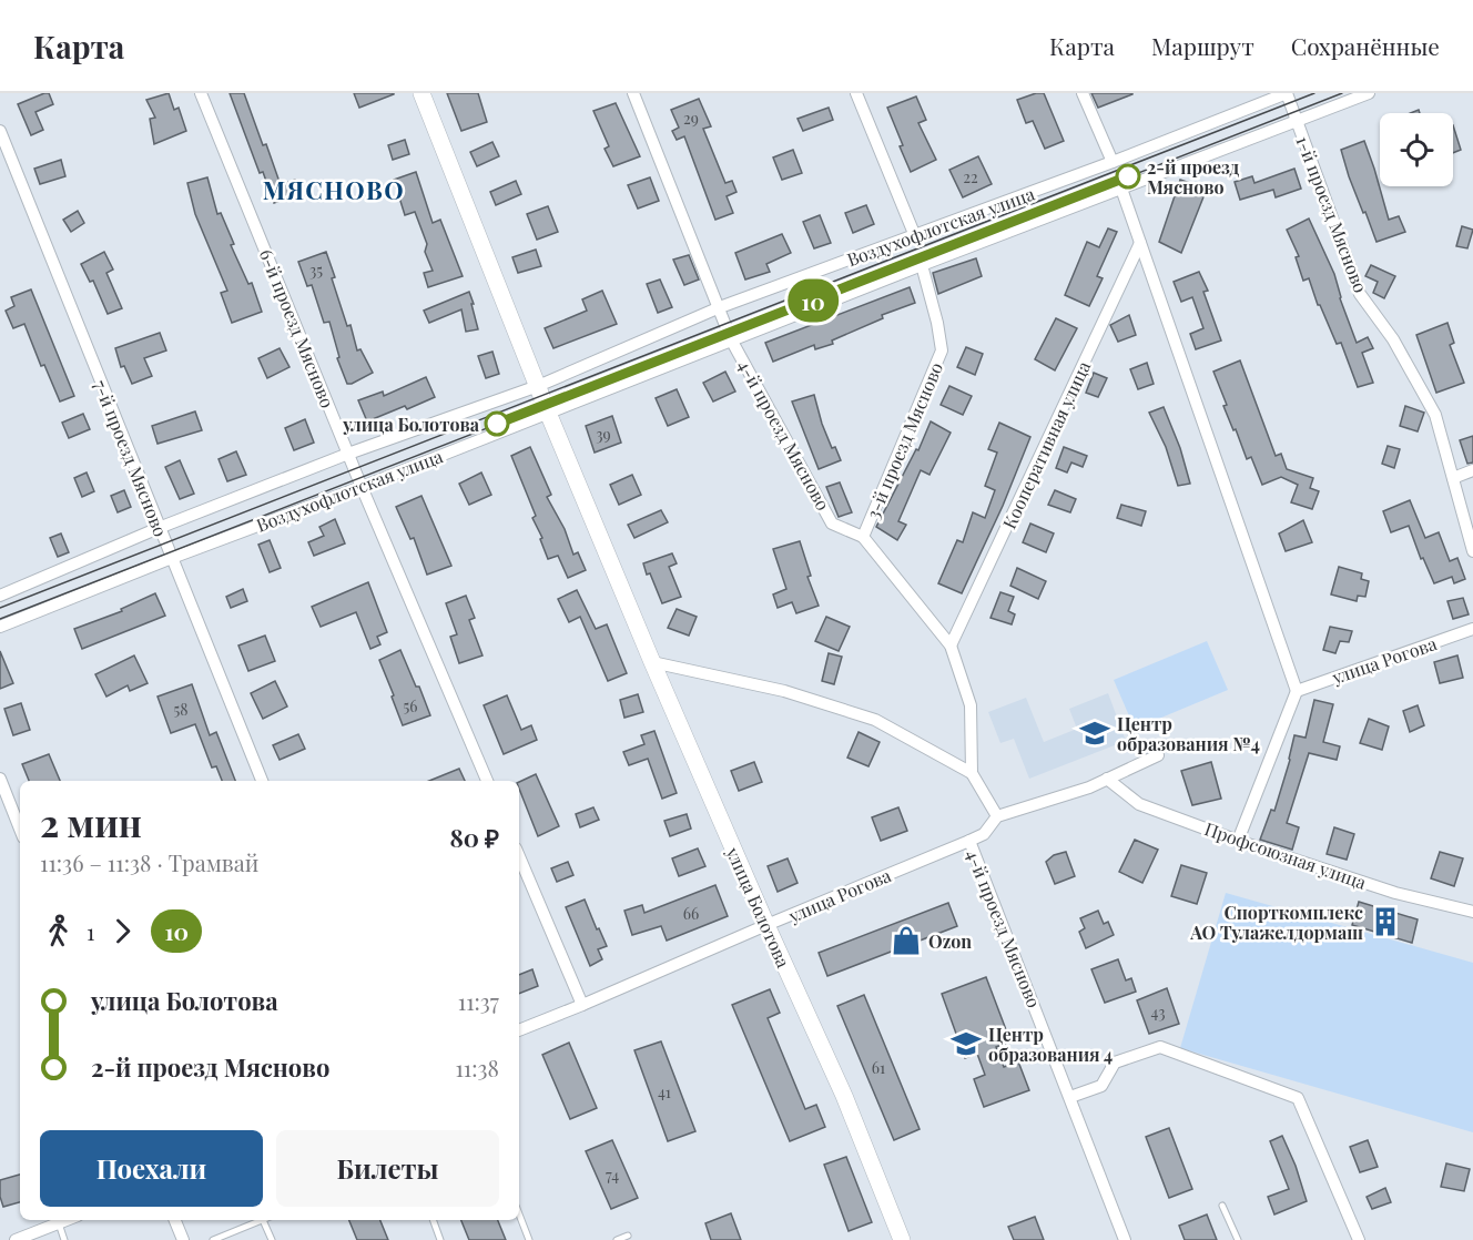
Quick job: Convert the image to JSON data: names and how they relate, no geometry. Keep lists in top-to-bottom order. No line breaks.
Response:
{"streets":{"street":["1-й проезд Мясново","Воздухофлотская улица","6-й проезд Мясново","4-й проезд Мясново","3-й проезд Мясново","Кооперативная улица","7-й проезд Мясново","улица Рогова","Профсоюзная улица","улица Болотова"]},"crossings":[["1-й проезд Мясново","Воздухофлотская улица"],["Воздухофлотская улица","6-й проезд Мясново"],["Воздухофлотская улица","4-й проезд Мясново"],["Воздухофлотская улица","3-й проезд Мясново"],["Воздухофлотская улица","7-й проезд Мясново"],["Воздухофлотская улица","улица Болотова"],["4-й проезд Мясново","3-й проезд Мясново"],["4-й проезд Мясново","Кооперативная улица"],["4-й проезд Мясново","улица Рогова"],["улица Рогова","Профсоюзная улица"],["улица Рогова","улица Болотова"]],"districts":["МЯСНОВО"],"places":{"other":["2-й проезд Мясново","улица Болотова"],"school or university":["Центр образования №4","Центр образования 4"],"building":["Спорткомплекс АО Тулажелдормаш"],"shop":["Ozon"]},"lines":["tram line 10"],"house_numbers":["29","22","35","39","56","58","66","43","61","41","74"],"page":{"header":"Карта","nav":["Карта","Маршрут","Сохранённые"],"on_map":"10","heading":["2 мин","11:36 – 11:38 · Трамвай","80 ₽"],"legs":["1","10"],"list":[{"name":"улица Болотова","value":"11:37"},{"name":"2-й проезд Мясново","value":"11:38"}],"buttons":["Поехали","Билеты"]}}
